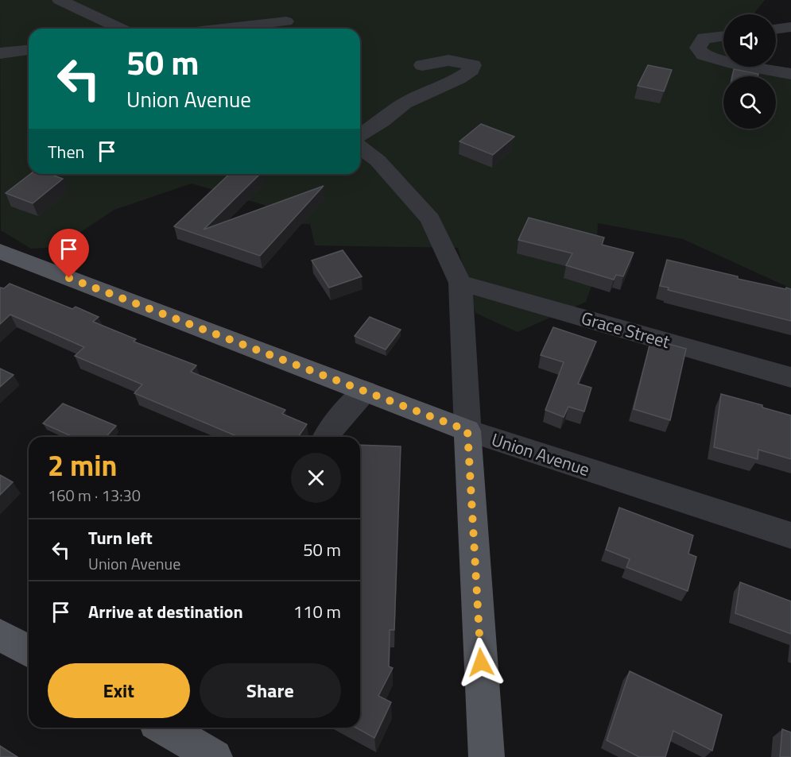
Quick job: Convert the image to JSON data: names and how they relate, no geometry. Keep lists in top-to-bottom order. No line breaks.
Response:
{"streets":{"main road":["Union Avenue"],"street":["Grace Street"]},"page":{"turn":["50 m","Union Avenue"],"then":"Then","heading":["2 min","160 m · 13:30"],"list":[{"name":"Turn left","note":"Union Avenue","value":"50 m"},{"name":"Arrive at destination","value":"110 m"}],"buttons":["Exit","Share"]}}
